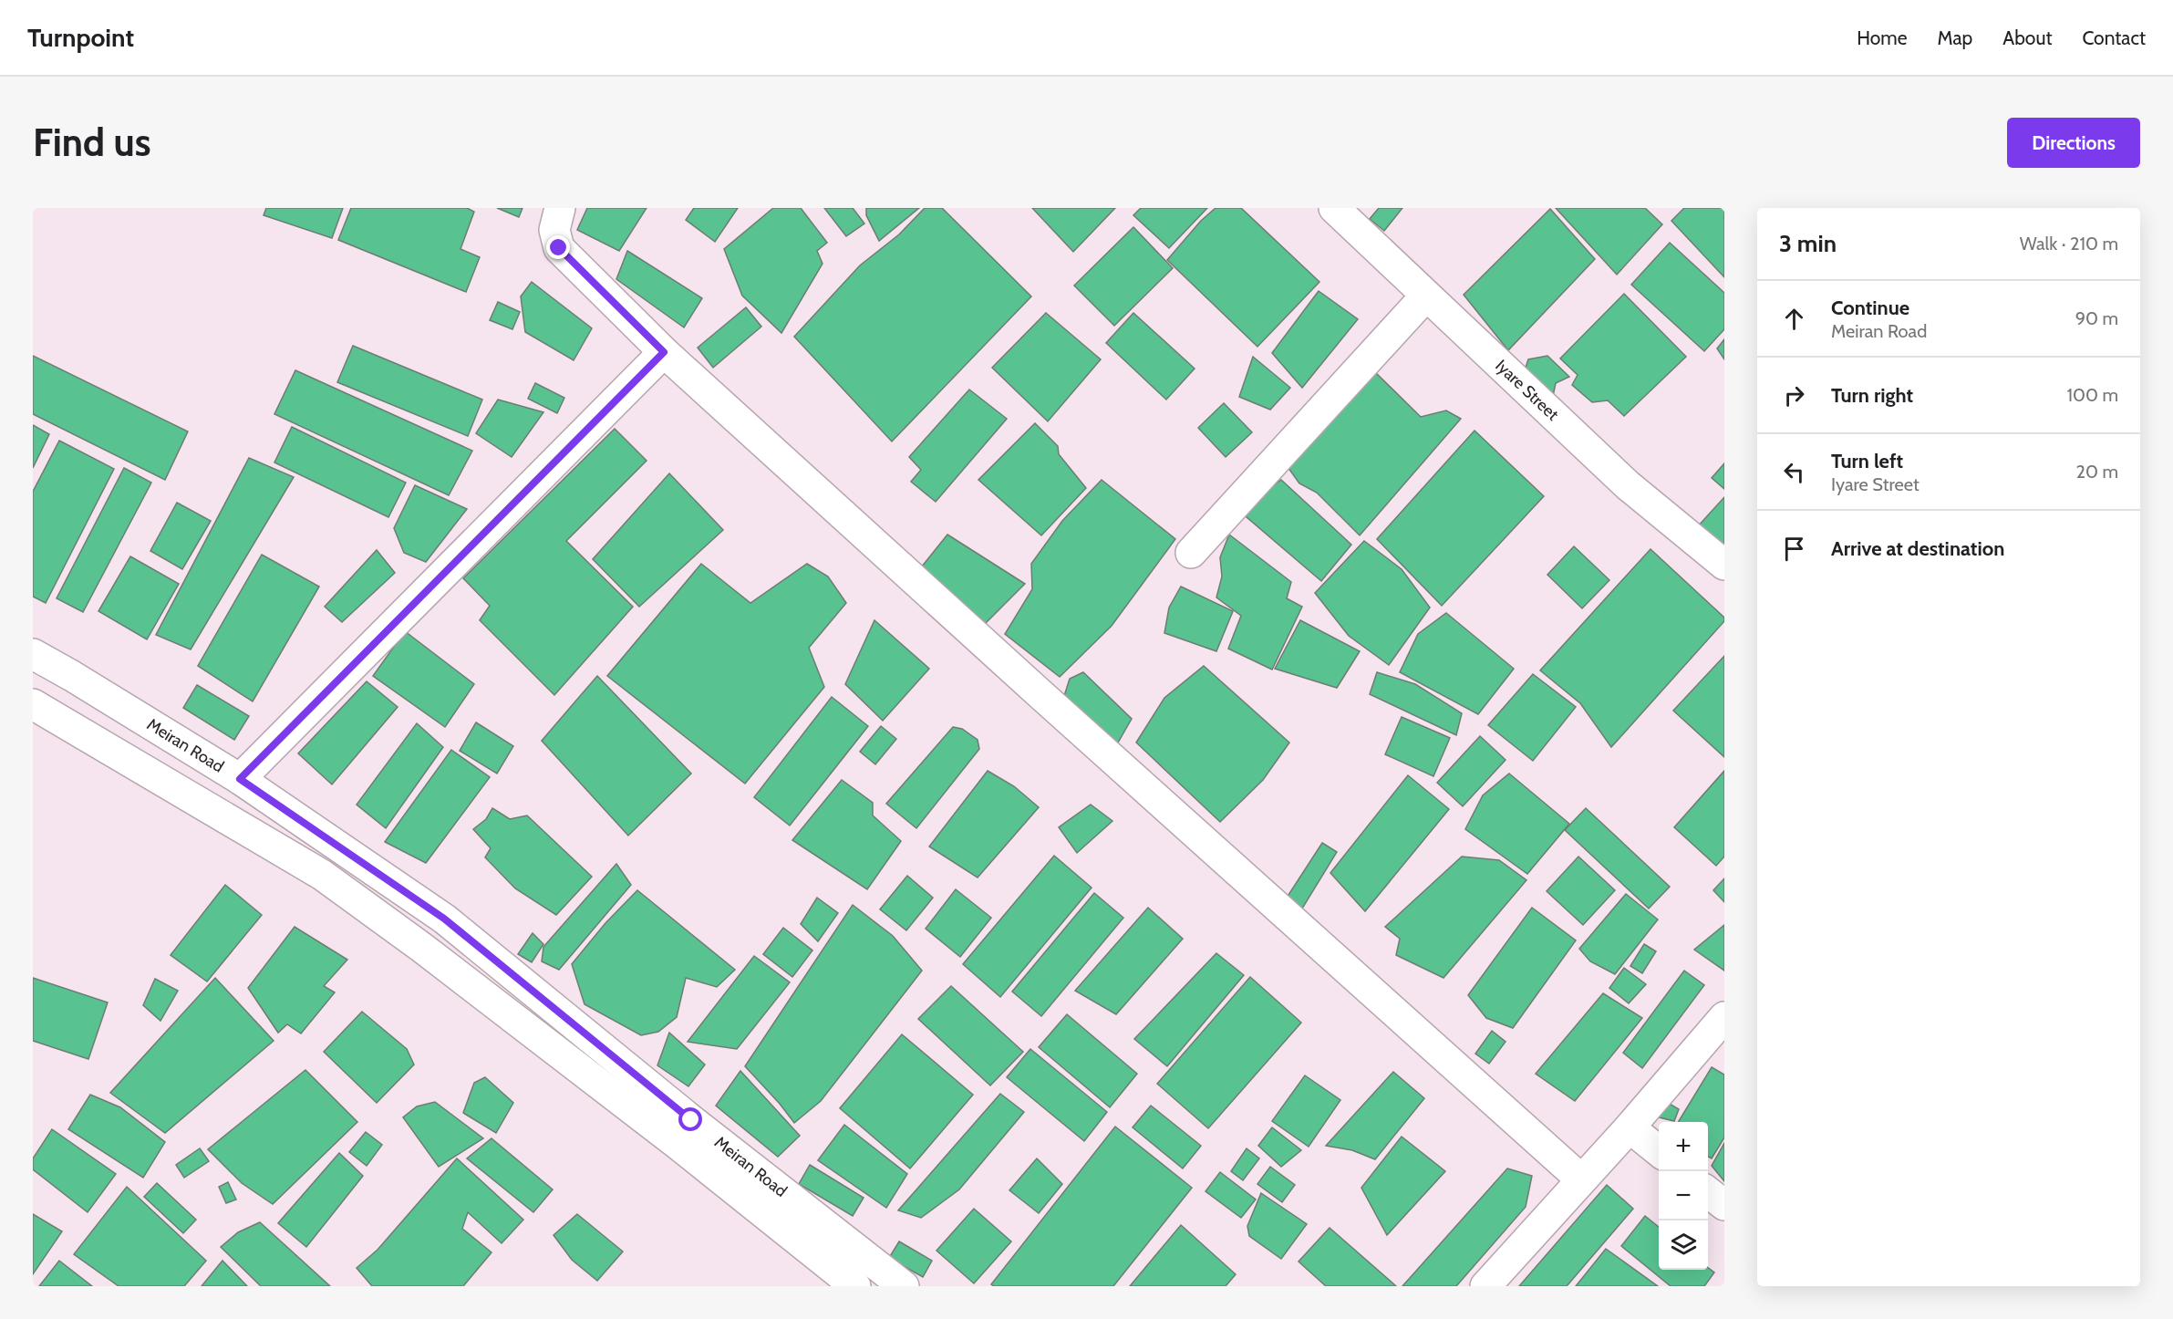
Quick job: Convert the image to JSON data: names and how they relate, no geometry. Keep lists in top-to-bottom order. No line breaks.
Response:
{"streets":{"street":["Iyare Street","Meiran Road"]},"page":{"header":"Turnpoint","nav":["Home","Map","About","Contact"],"buttons":"Directions","title":"Find us","heading":["3 min","Walk · 210 m"],"list":[["Continue","Meiran Road","90 m"],["Turn right","100 m"],["Turn left","Iyare Street","20 m"],"Arrive at destination"],"map_buttons":["+","−"]}}
